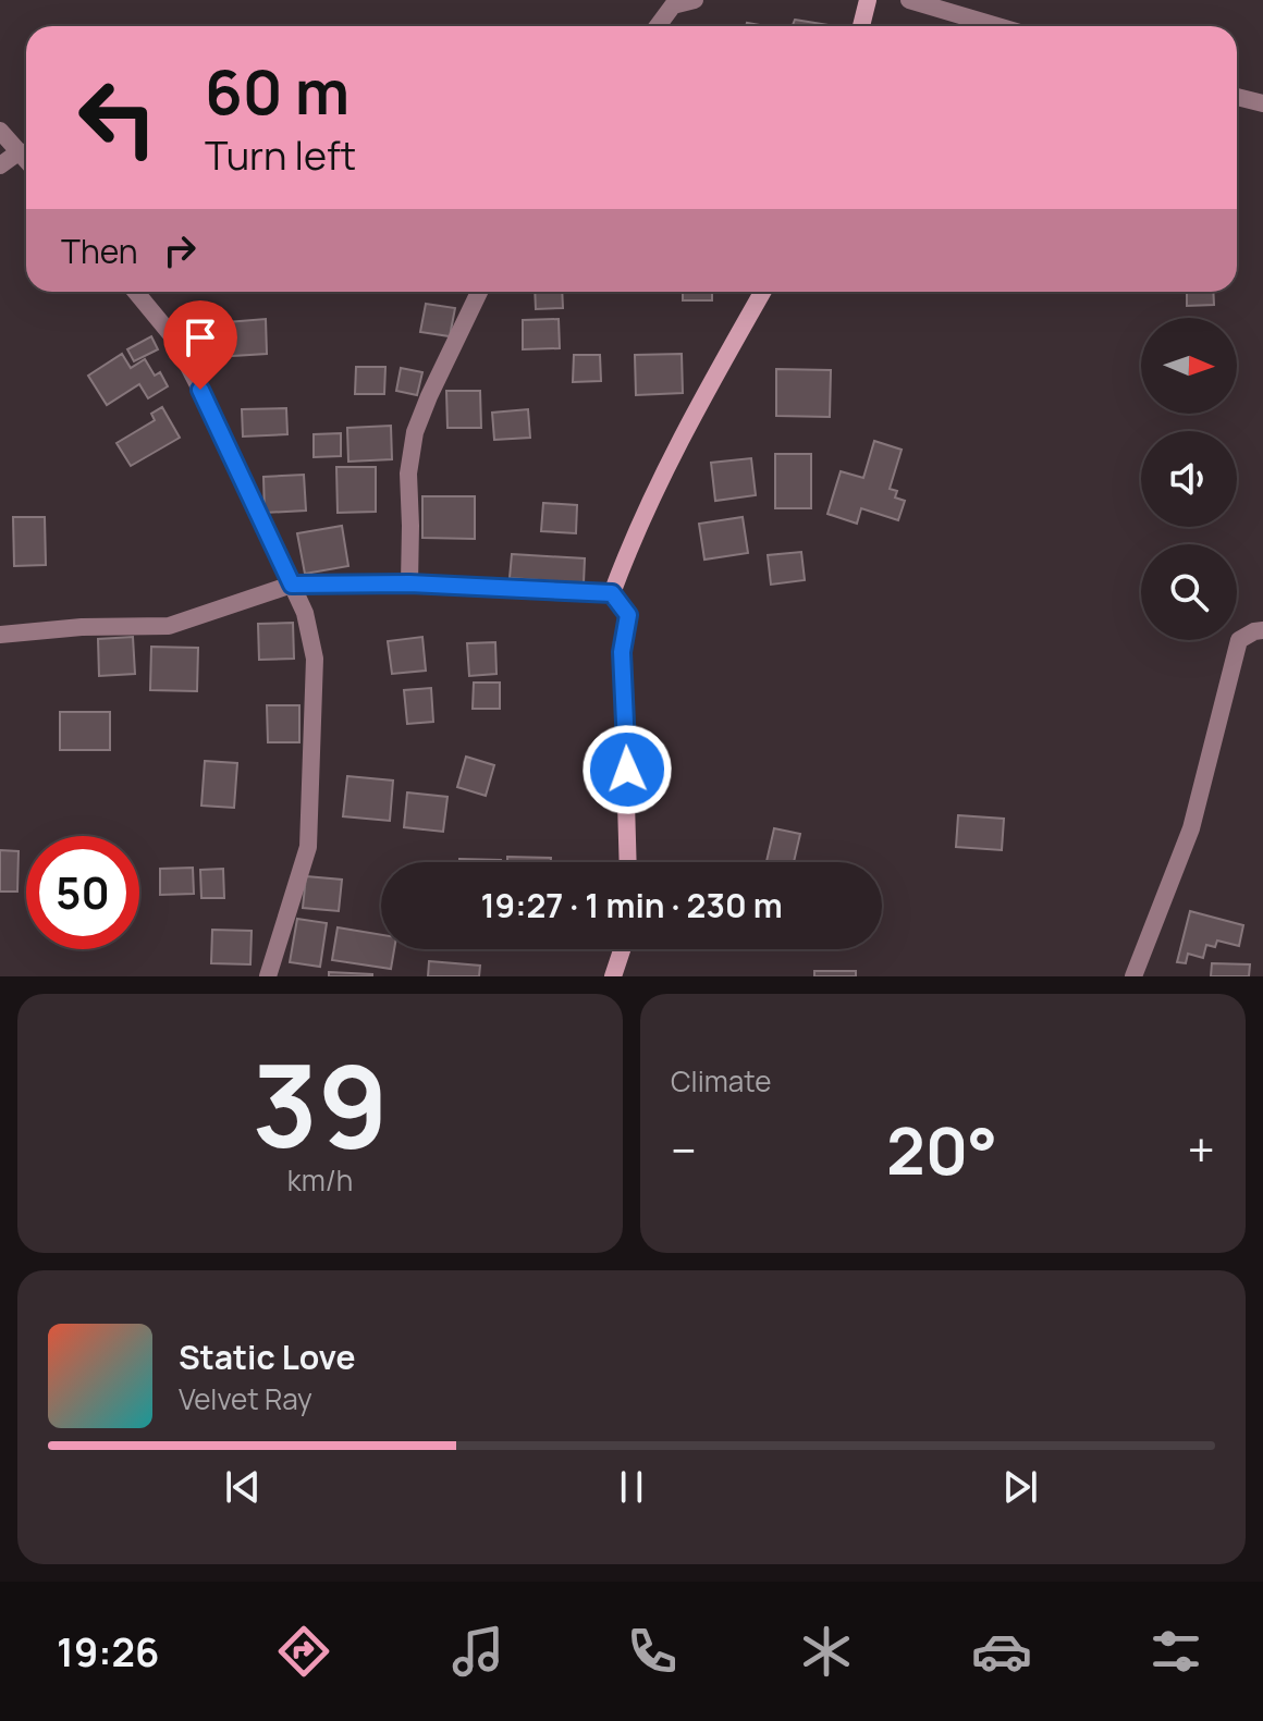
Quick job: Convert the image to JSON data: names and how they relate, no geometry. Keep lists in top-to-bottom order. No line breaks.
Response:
{"north":"right","page":{"turn":["60 m","Turn left"],"then":"Then","limit":"50","trip":"19:27 · 1 min · 230 m","tile":[["39","km/h"],"Climate"],"heat":["−","20°","+"],"song":["Static Love","Velvet Ray"],"tabs":"19:26"}}
